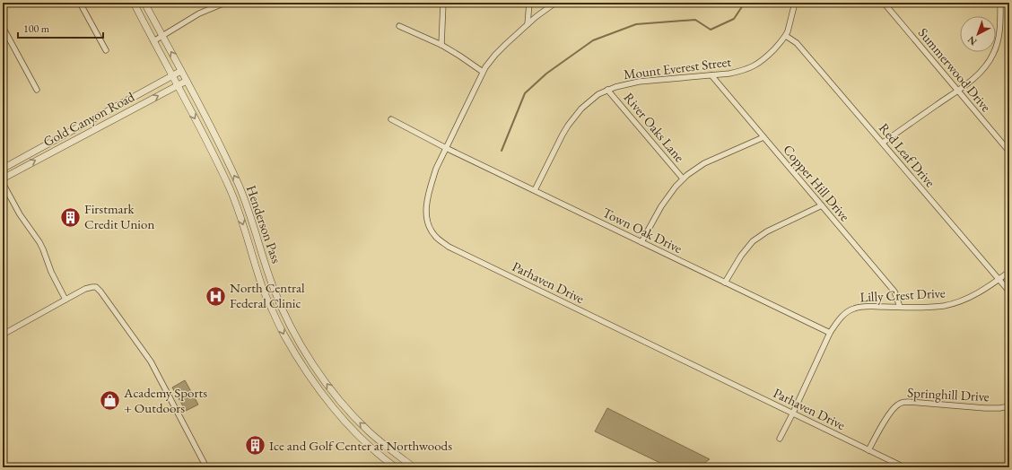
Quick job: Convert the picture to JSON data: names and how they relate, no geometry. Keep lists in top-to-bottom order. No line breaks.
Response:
{"streets":{"street":["Mount Everest Street","Summerwood Drive","Gold Canyon Road","River Oaks Lane","Red Leaf Drive","Copper Hill Drive","Henderson Pass","Town Oak Drive","Parhaven Drive","Lilly Crest Drive","Springhill Drive"]},"crossings":[["Mount Everest Street","River Oaks Lane"],["Mount Everest Street","Red Leaf Drive"],["Mount Everest Street","Copper Hill Drive"],["Mount Everest Street","Town Oak Drive"],["Gold Canyon Road","Henderson Pass"],["Red Leaf Drive","Lilly Crest Drive"],["Copper Hill Drive","Lilly Crest Drive"],["Town Oak Drive","Parhaven Drive"],["Town Oak Drive","Lilly Crest Drive"],["Parhaven Drive","Lilly Crest Drive"],["Parhaven Drive","Springhill Drive"]],"places":{"building":["Firstmark Credit Union","Ice and Golf Center at Northwoods"],"hospital":["North Central Federal Clinic"],"shop":["Academy Sports + Outdoors"]},"scale_bar":"100 m","north":"bottom left"}
